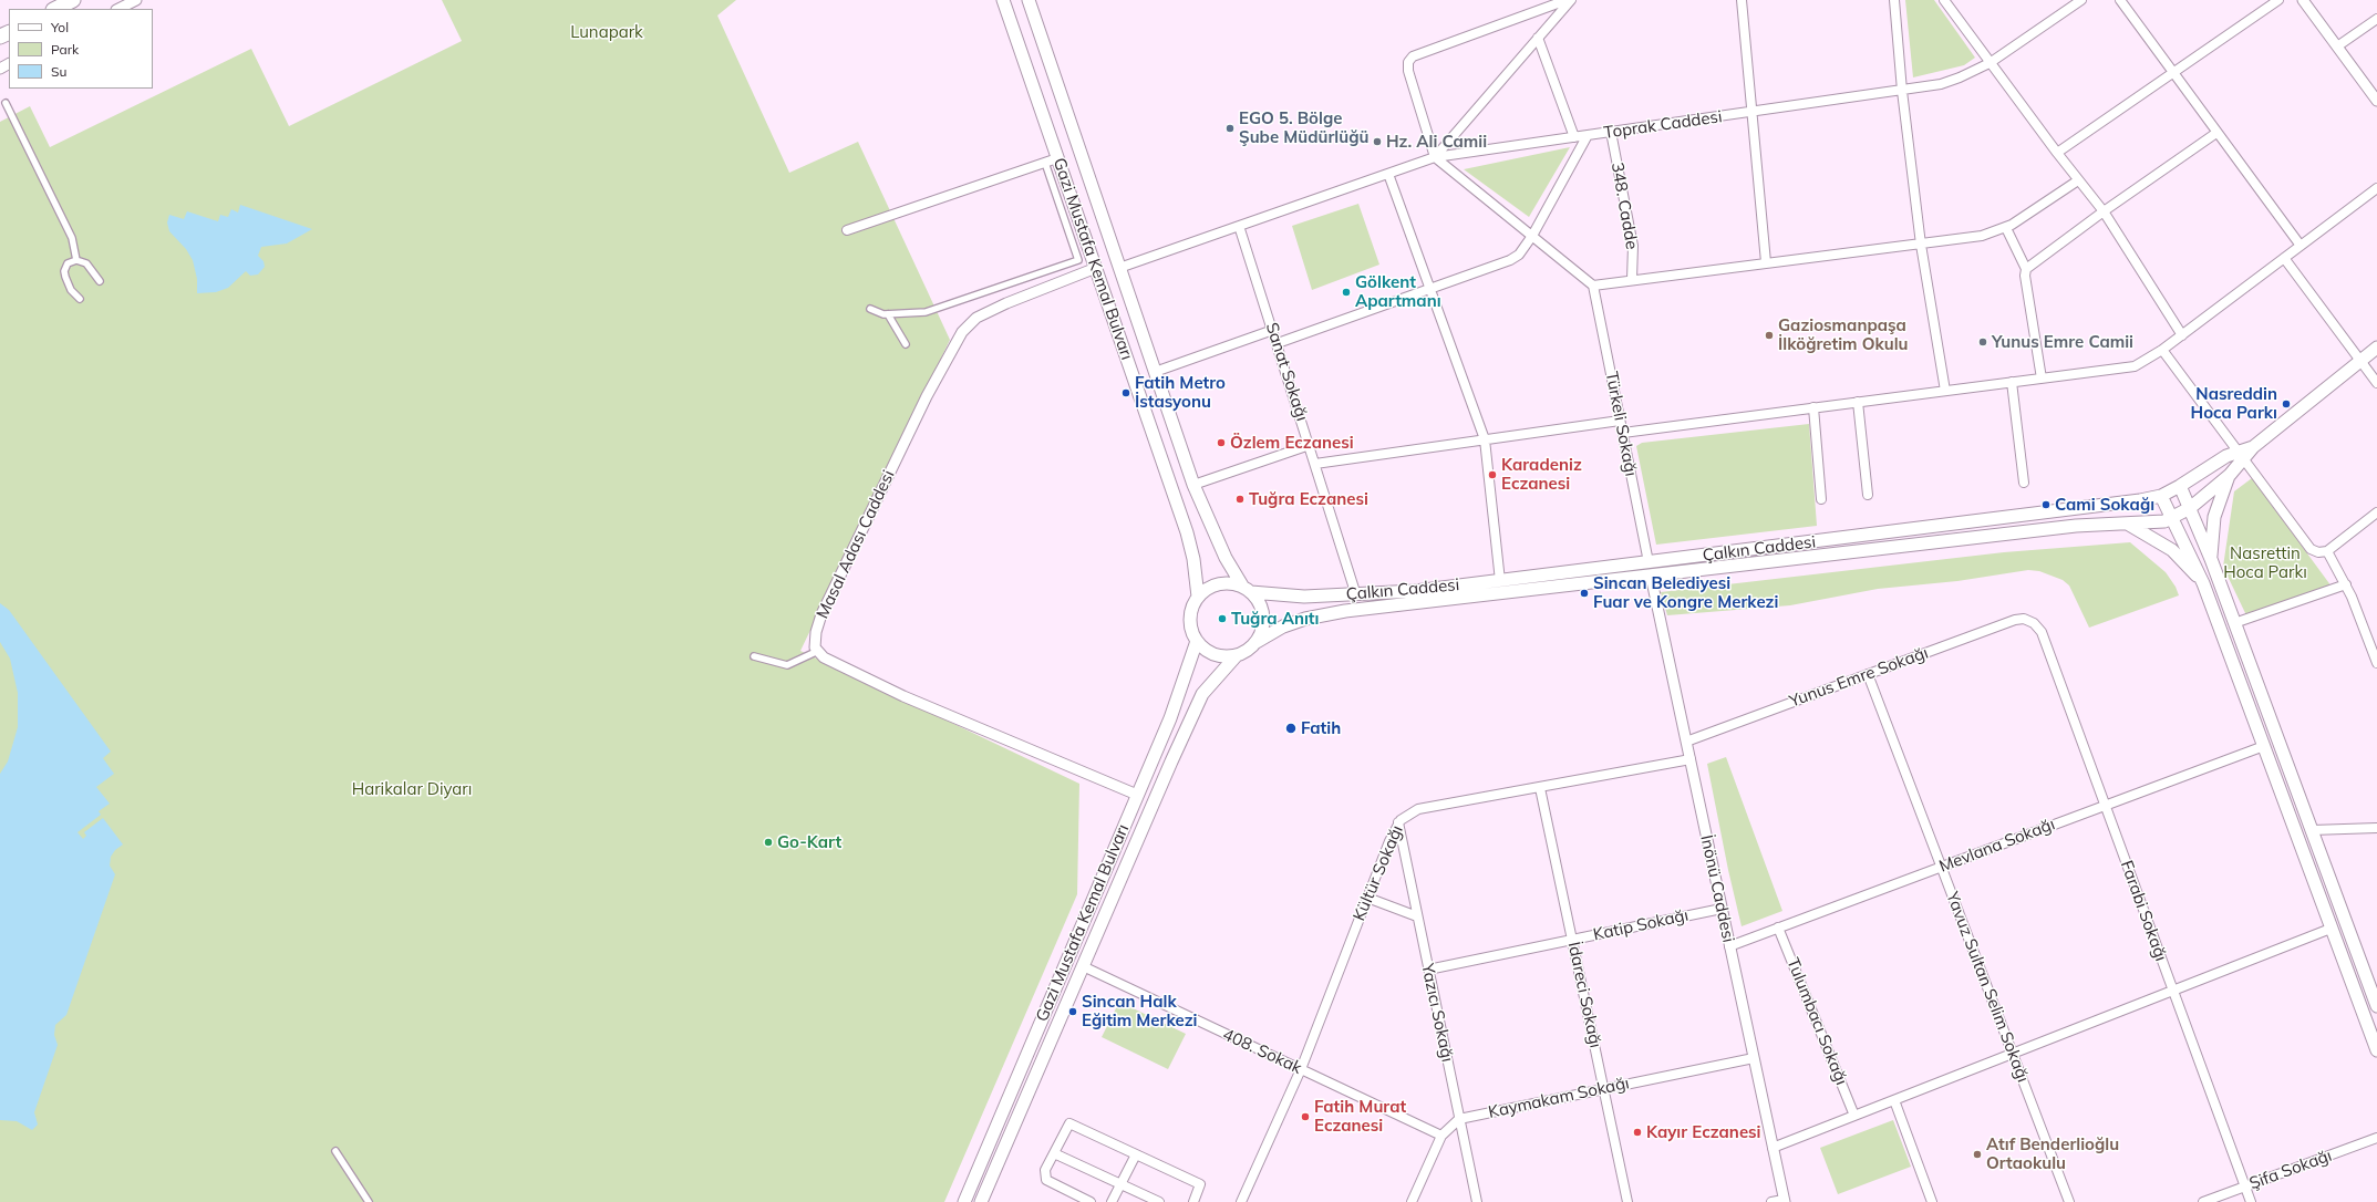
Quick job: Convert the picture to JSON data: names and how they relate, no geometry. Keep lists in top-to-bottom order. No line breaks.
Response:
{"streets":{"main road":["Gazi Mustafa Kemal Bulvarı","Çalkın Caddesi"],"street":["Toprak Caddesi","348. Cadde","Sanat Sokağı","Türkeli Sokağı","Masal Adası Caddesi","Yunus Emre Sokağı","Mevlana Sokağı","Kültür Sokağı","İnönü Caddesi","Farabi Sokağı","Katip Sokağı","Yavuz Sultan Selim Sokağı","İdareci Sokağı","Yazıcı Sokağı","Tulumbacı Sokağı","408. Sokak","Kaymakam Sokağı","Şifa Sokağı"]},"crossings":[["Toprak Caddesi","348. Cadde"],["Toprak Caddesi","Sanat Sokağı"],["Gazi Mustafa Kemal Bulvarı","Masal Adası Caddesi"],["Gazi Mustafa Kemal Bulvarı","Çalkın Caddesi"],["Gazi Mustafa Kemal Bulvarı","408. Sokak"],["Sanat Sokağı","Çalkın Caddesi"],["Türkeli Sokağı","Çalkın Caddesi"],["Çalkın Caddesi","İnönü Caddesi"],["Yunus Emre Sokağı","İnönü Caddesi"],["Yunus Emre Sokağı","Farabi Sokağı"],["Yunus Emre Sokağı","Yavuz Sultan Selim Sokağı"],["Mevlana Sokağı","İnönü Caddesi"],["Mevlana Sokağı","Farabi Sokağı"],["Mevlana Sokağı","Yavuz Sultan Selim Sokağı"],["Mevlana Sokağı","Tulumbacı Sokağı"],["Kültür Sokağı","İnönü Caddesi"],["Kültür Sokağı","İdareci Sokağı"],["Kültür Sokağı","Yazıcı Sokağı"],["Kültür Sokağı","408. Sokak"],["İnönü Caddesi","Katip Sokağı"],["İnönü Caddesi","Kaymakam Sokağı"],["Farabi Sokağı","Şifa Sokağı"],["Katip Sokağı","İdareci Sokağı"],["Katip Sokağı","Yazıcı Sokağı"],["İdareci Sokağı","Kaymakam Sokağı"],["Yazıcı Sokağı","Kaymakam Sokağı"]],"parks":["Lunapark","Nasrettin Hoca Parkı","Harikalar Diyarı"],"places":["EGO 5. Bölge Şube Müdürlüğü","Hz. Ali Camii","Gölkent Apartmanı","Gaziosmanpaşa İlköğretim Okulu","Yunus Emre Camii","Fatih Metro İstasyonu","Nasreddin Hoca Parkı","Özlem Eczanesi","Karadeniz Eczanesi","Tuğra Eczanesi","Cami Sokağı","Sincan Belediyesi Fuar ve Kongre Merkezi","Tuğra Anıtı","Fatih","Go-Kart","Sincan Halk Eğitim Merkezi","Fatih Murat Eczanesi","Kayır Eczanesi","Atıf Benderlioğlu Ortaokulu"],"legend":["Yol","Park","Su"]}
